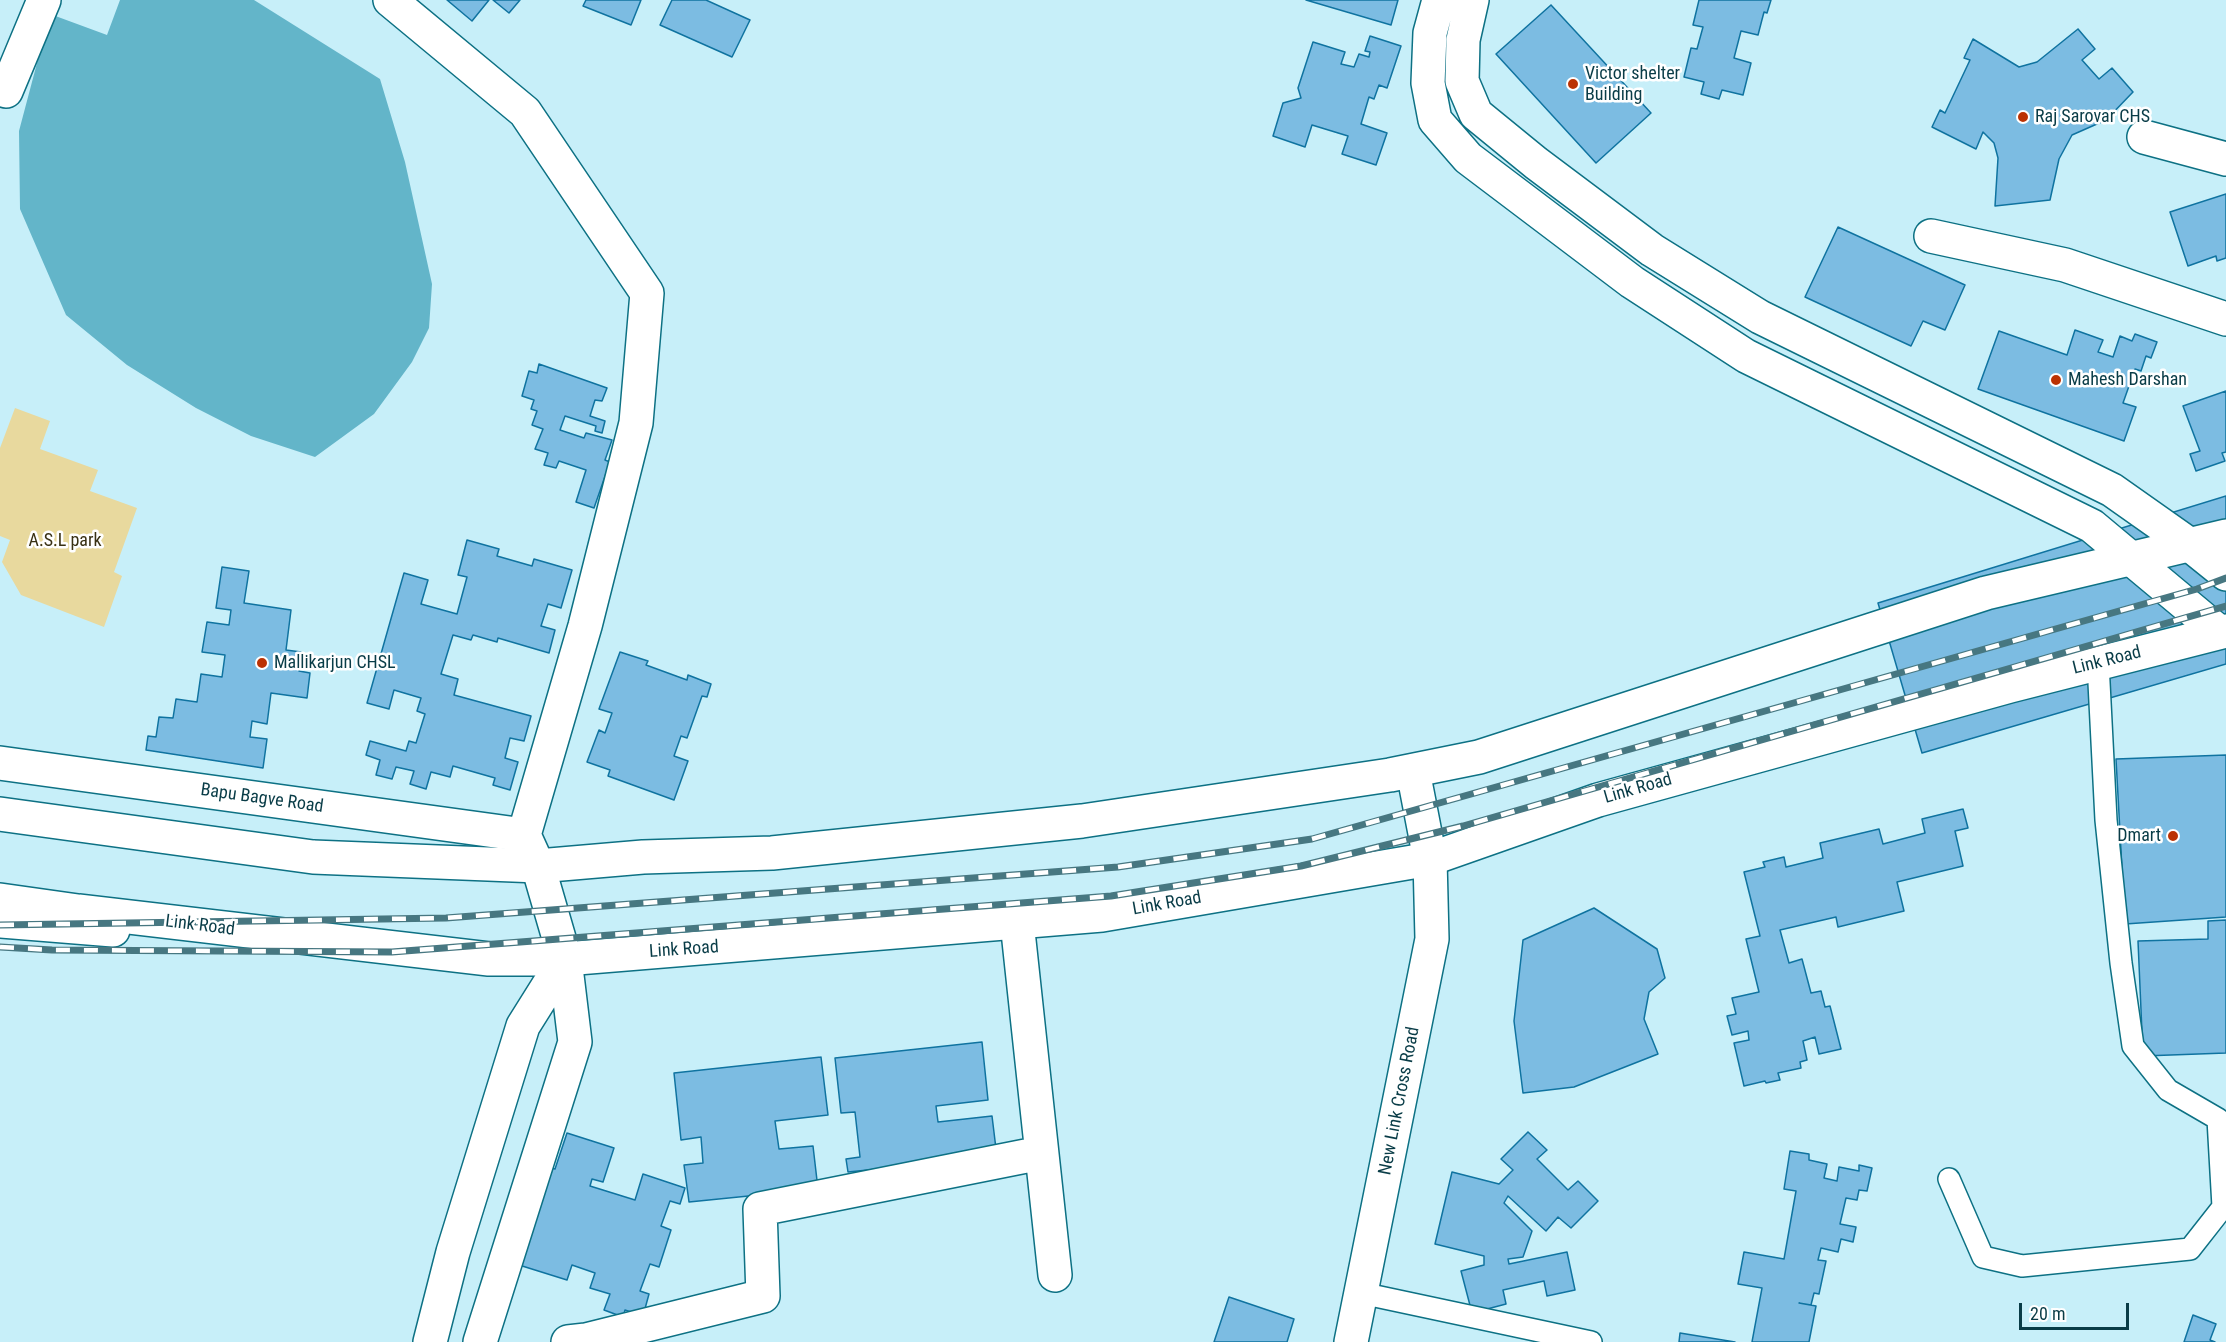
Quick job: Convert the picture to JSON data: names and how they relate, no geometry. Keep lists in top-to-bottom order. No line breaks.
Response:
{"streets":{"main road":["Link Road","Bapu Bagve Road","New Link Cross Road"]},"crossings":[["Link Road","New Link Cross Road"]],"parks":["A.S.L park"],"places":["Victor shelter Building","Raj Sarovar CHS","Mahesh Darshan","Mallikarjun CHSL","Dmart"],"scale_bar":"20 m"}
